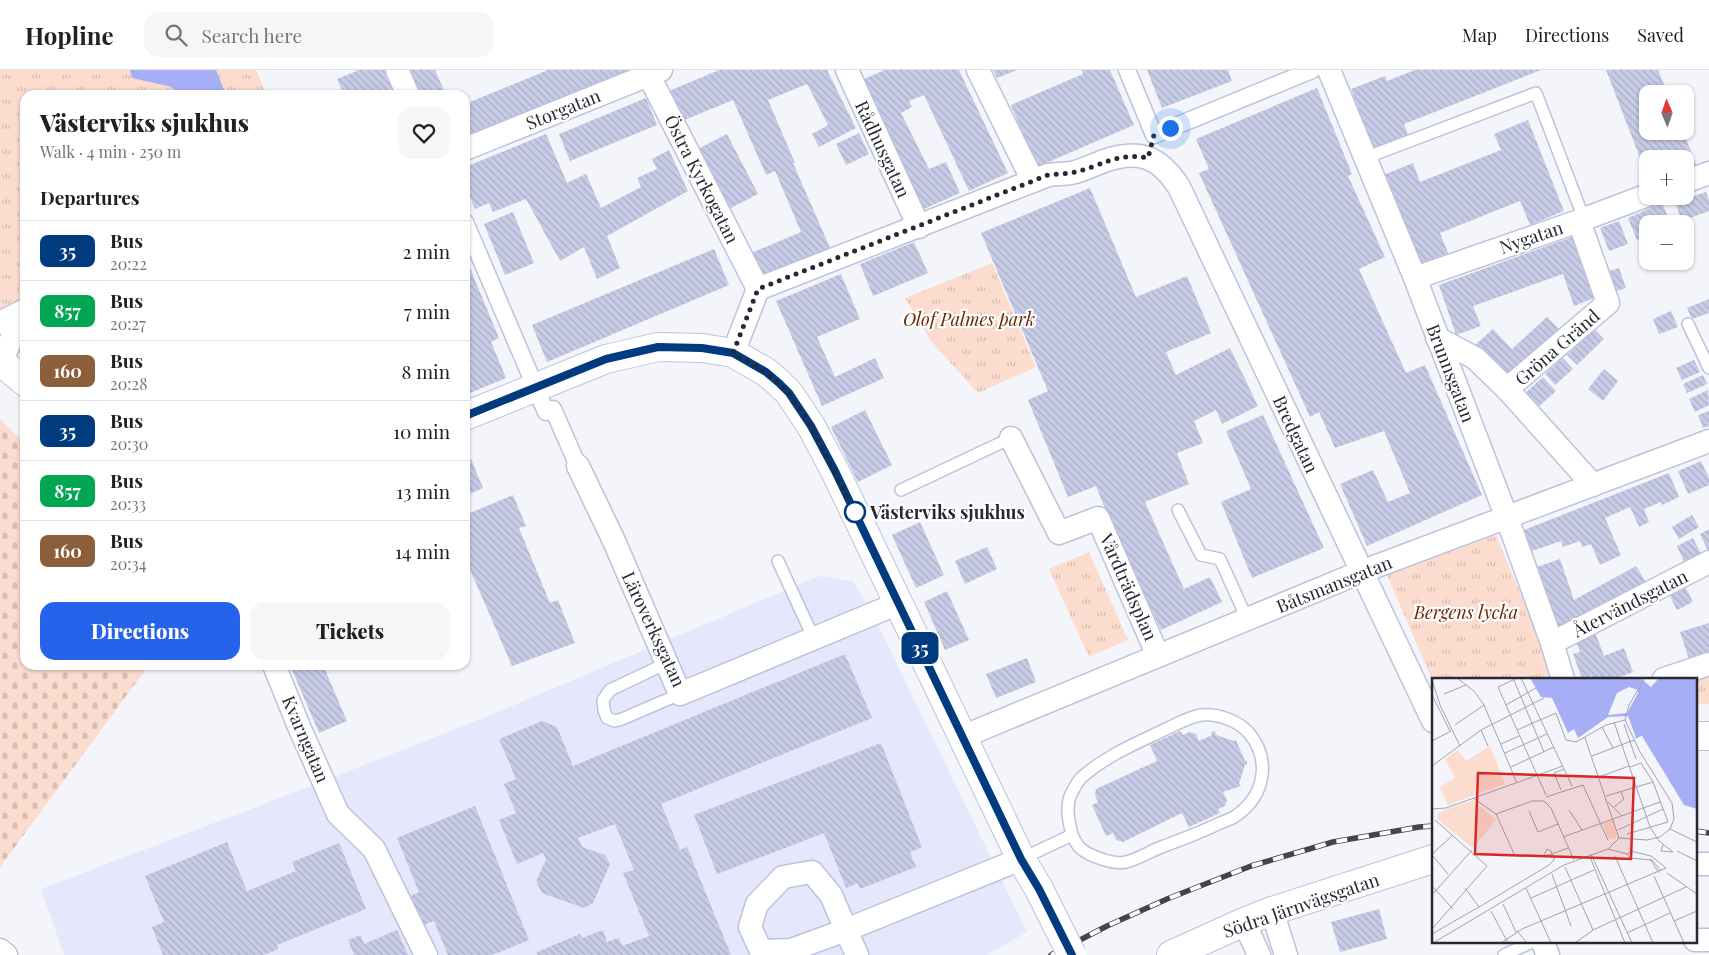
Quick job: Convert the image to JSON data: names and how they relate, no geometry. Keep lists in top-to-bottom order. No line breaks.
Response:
{"streets":{"street":["Storgatan","Rådhusgatan","Östra Kyrkogatan","Nygatan","Gröna Gränd","Brunnsgatan","Bredgatan","Båtsmansgatan","Vårdträdsplan","Återvändsgatan","Läroverksgatan","Kvarngatan","Södra Järnvägsgatan"]},"crossings":[["Storgatan","Östra Kyrkogatan"],["Nygatan","Gröna Gränd"],["Nygatan","Brunnsgatan"],["Brunnsgatan","Båtsmansgatan"],["Brunnsgatan","Återvändsgatan"],["Bredgatan","Båtsmansgatan"],["Båtsmansgatan","Vårdträdsplan"]],"parks":["Olof Palmes park","Bergens lycka"],"places":["Västerviks sjukhus"],"lines":["bus line 35"],"north":"top","page":{"header":"Hopline","search":"Search here","nav":["Map","Directions","Saved"],"on_map":"35","map_buttons":["+","−"],"heading":[["Västerviks sjukhus","Walk · 4 min · 250 m"],"Departures"],"list":[{"mark":"35","name":"Bus","note":"20:22","value":"2 min"},{"mark":"857","name":"Bus","note":"20:27","value":"7 min"},{"mark":"160","name":"Bus","note":"20:28","value":"8 min"},{"mark":"35","name":"Bus","note":"20:30","value":"10 min"},{"mark":"857","name":"Bus","note":"20:33","value":"13 min"},{"mark":"160","name":"Bus","note":"20:34","value":"14 min"}],"buttons":["Directions","Tickets"]}}
